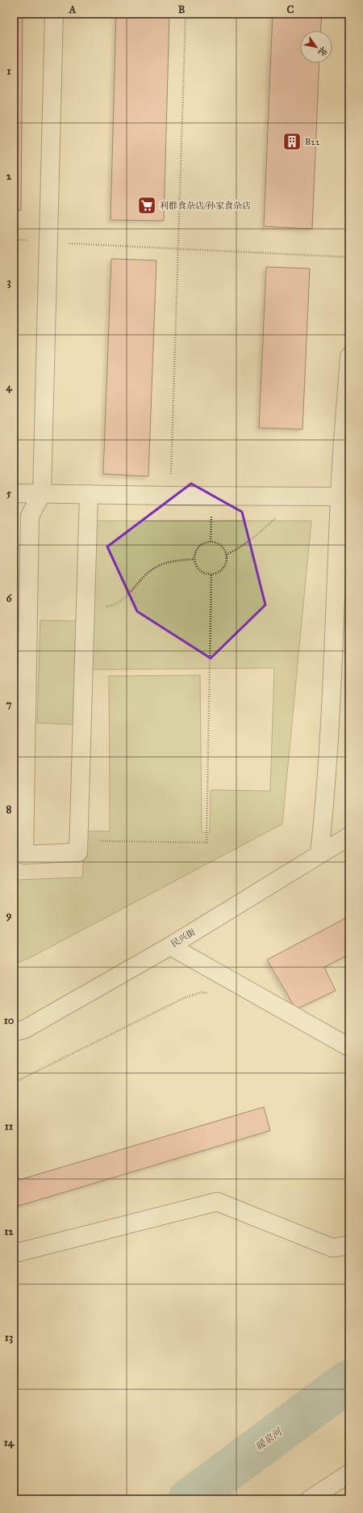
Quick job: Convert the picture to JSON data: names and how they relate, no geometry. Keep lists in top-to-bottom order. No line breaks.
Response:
{"streets":{"street":["民兴街"]},"water":["暖泉河"],"places":{"building":["B22"],"supermarket":["利群食杂店/孙家食杂店"]},"north":"bottom right","grid":{"columns":["A","B","C"],"rows":["1","2","3","4","5","6","7","8","9","10","11","12","13","14"]}}
